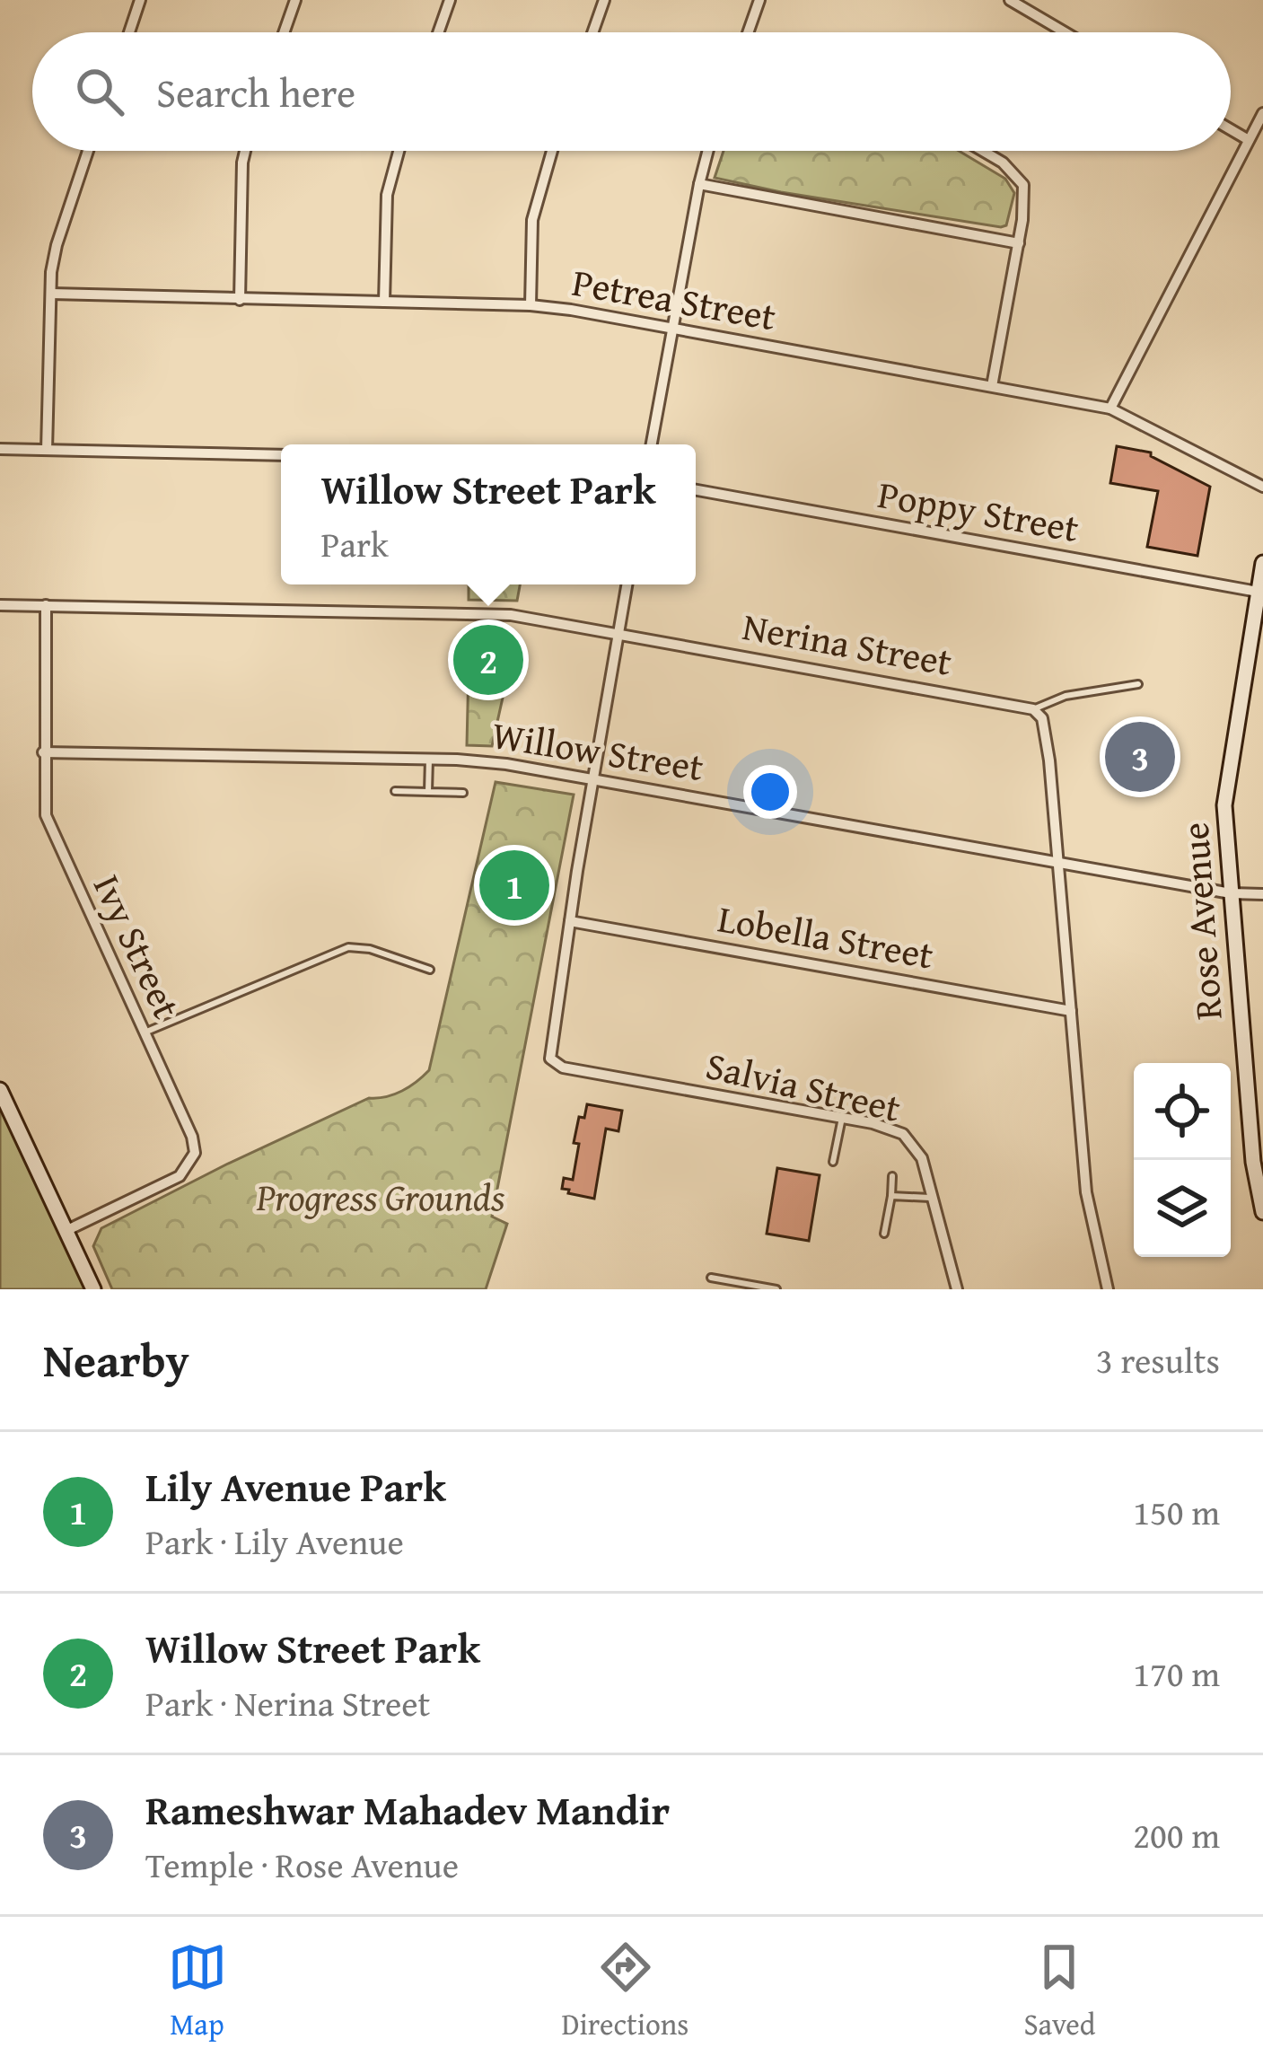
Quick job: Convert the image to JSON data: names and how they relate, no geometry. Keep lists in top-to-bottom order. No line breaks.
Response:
{"streets":{"street":["Petrea Street","Poppy Street","Nerina Street","Willow Street","Rose Avenue","Lobella Street","Ivy Street","Salvia Street"]},"crossings":[["Poppy Street","Rose Avenue"],["Nerina Street","Ivy Street"],["Willow Street","Rose Avenue"],["Willow Street","Ivy Street"],["Lobella Street","Salvia Street"]],"parks":["Progress Grounds"],"page":{"search":"Search here","popup":["Willow Street Park","Park"],"pins":["2","3","1"],"heading":["Nearby","3 results"],"list":[{"mark":"1","name":"Lily Avenue Park","note":"Park · Lily Avenue","value":"150 m"},{"mark":"2","name":"Willow Street Park","note":"Park · Nerina Street","value":"170 m"},{"mark":"3","name":"Rameshwar Mahadev Mandir","note":"Temple · Rose Avenue","value":"200 m"}],"nav":["Map","Directions","Saved"]}}
